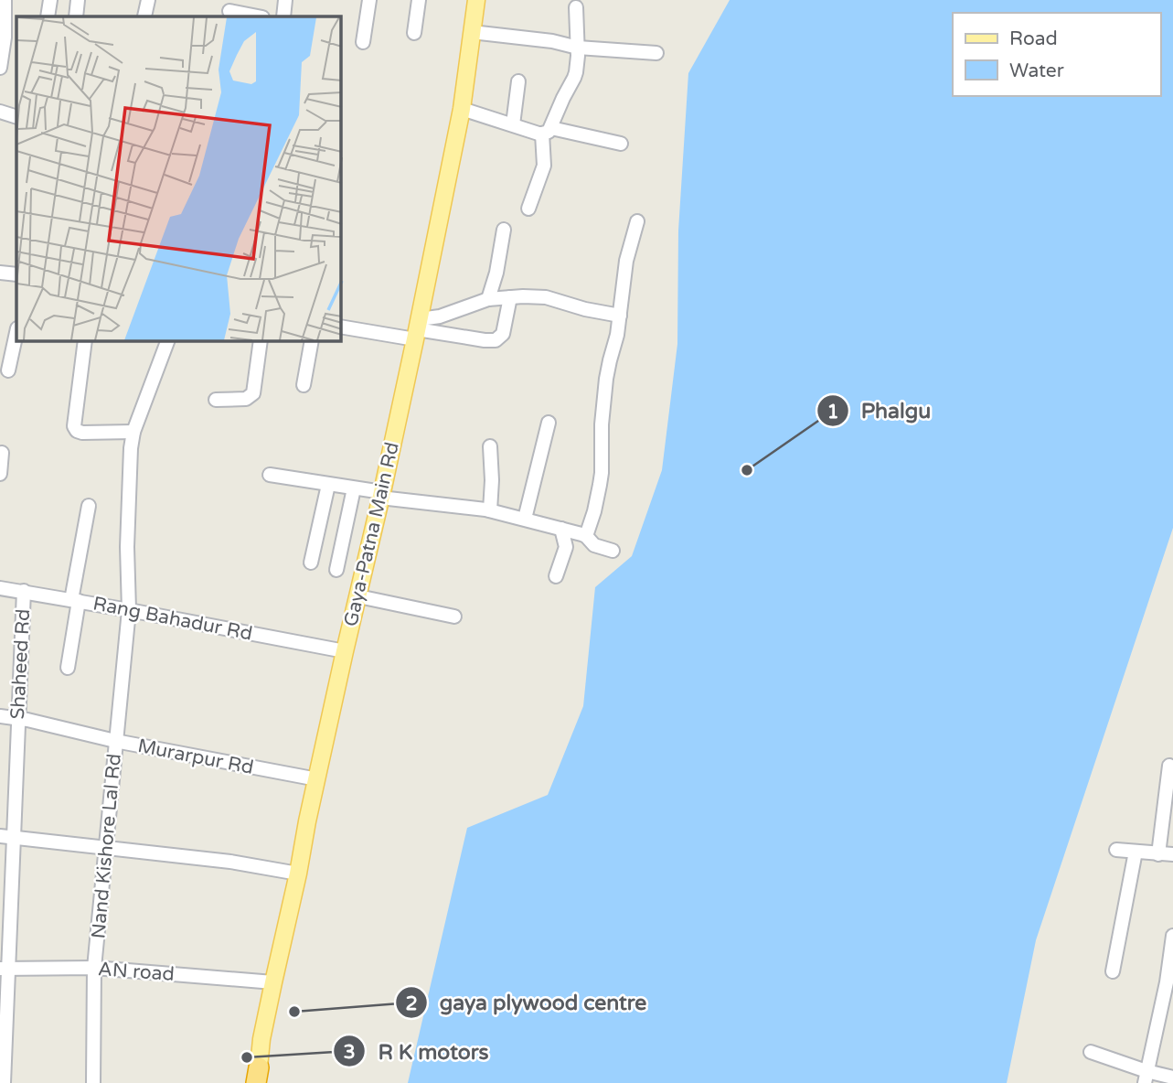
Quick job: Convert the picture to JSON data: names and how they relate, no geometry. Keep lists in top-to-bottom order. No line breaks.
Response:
{"streets":{"main road":["Gaya-Patna Main Rd"],"street":["Rang Bahadur Rd","Shaheed Rd","Murarpur Rd","Nand Kishore Lal Rd","AN road"]},"crossings":[["Gaya-Patna Main Rd","Rang Bahadur Rd"],["Gaya-Patna Main Rd","Murarpur Rd"],["Gaya-Patna Main Rd","AN road"],["Rang Bahadur Rd","Shaheed Rd"],["Rang Bahadur Rd","Nand Kishore Lal Rd"],["Shaheed Rd","Murarpur Rd"],["Shaheed Rd","AN road"],["Murarpur Rd","Nand Kishore Lal Rd"],["Nand Kishore Lal Rd","AN road"]],"places":["Phalgu","gaya plywood centre","R K motors"],"legend":["Road","Water"]}
